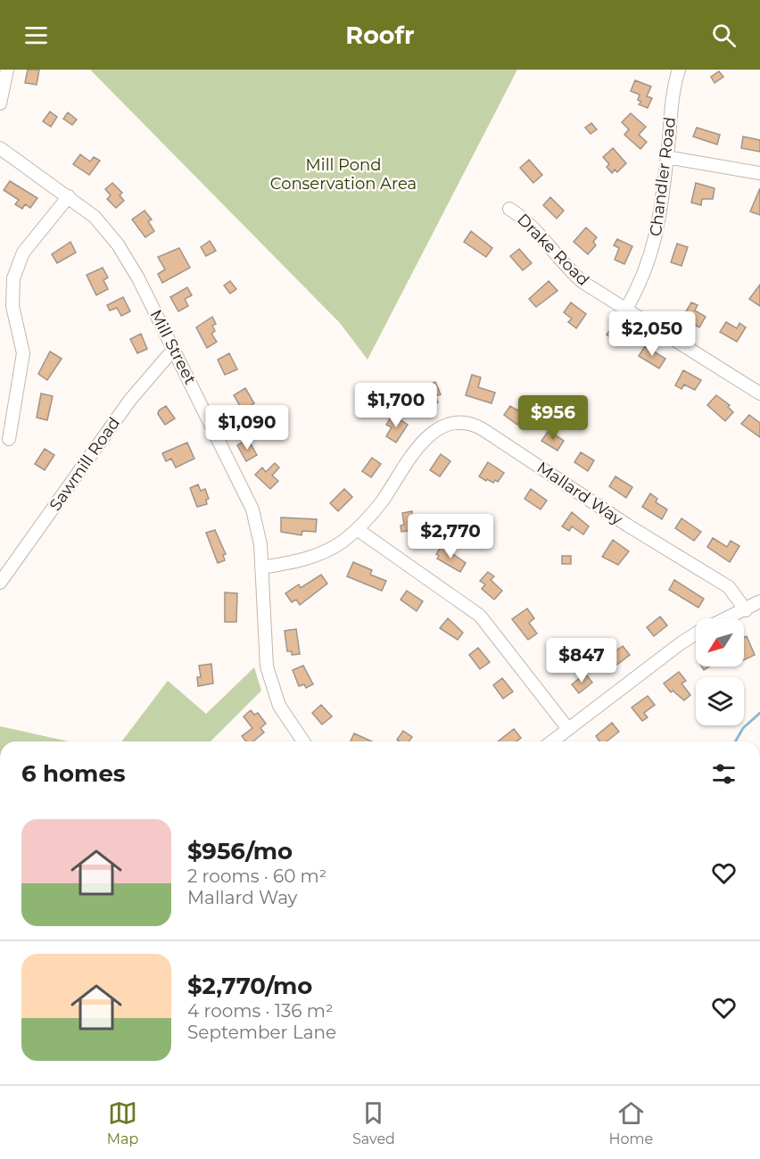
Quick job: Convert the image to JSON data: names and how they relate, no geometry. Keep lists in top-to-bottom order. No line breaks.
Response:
{"streets":{"street":["Chandler Road","Drake Road","Mill Street","Sawmill Road","Mallard Way"]},"crossings":[["Chandler Road","Drake Road"],["Mill Street","Sawmill Road"],["Mill Street","Mallard Way"]],"parks":["Mill Pond Conservation Area"],"north":"bottom left","page":{"header":"Roofr","price":["$2,050","$1,700","$956","$1,090","$2,770","$847"],"heading":"6 homes","list":[{"name":"$956/mo","note":"2 rooms · 60 m² · Mallard Way"},{"name":"$2,770/mo","note":"4 rooms · 136 m² · September Lane"}],"tabs":["Map","Saved","Home"]}}
